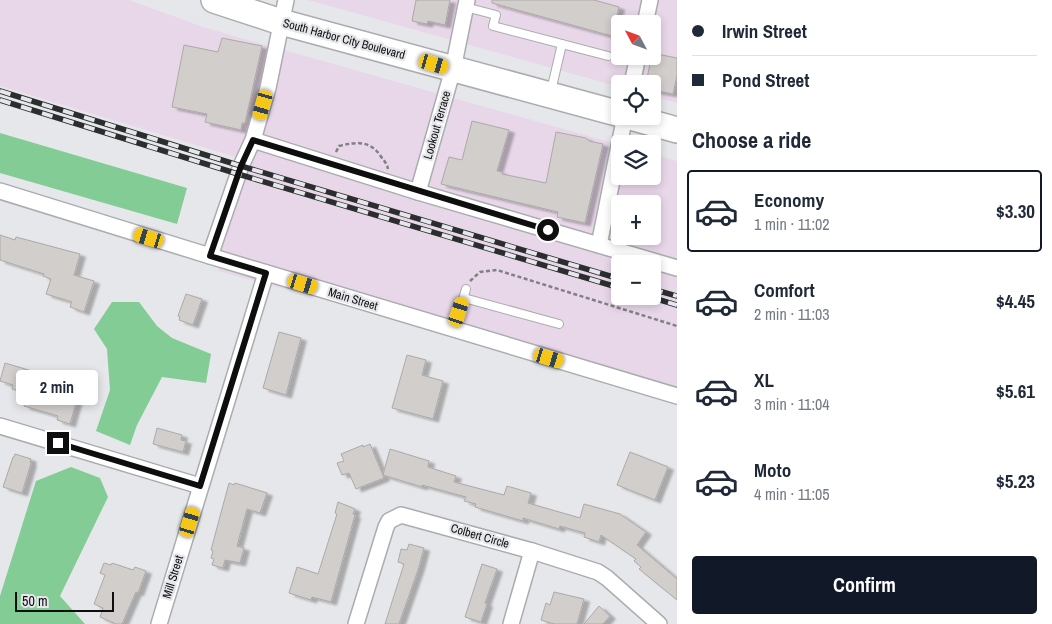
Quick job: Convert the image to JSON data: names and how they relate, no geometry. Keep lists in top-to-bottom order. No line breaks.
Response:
{"streets":{"main road":["South Harbor City Boulevard"],"street":["Lookout Terrace","Main Street","Colbert Circle","Mill Street"]},"crossings":[["South Harbor City Boulevard","Lookout Terrace"],["Main Street","Mill Street"]],"scale_bar":"50 m","north":"top left","page":{"banner":["Irwin Street","Pond Street"],"map_buttons":["+","−"],"heading":"Choose a ride","list":[{"name":"Economy","note":"1 min · 11:02","value":"$3.30"},{"name":"Comfort","note":"2 min · 11:03","value":"$4.45"},{"name":"XL","note":"3 min · 11:04","value":"$5.61"},{"name":"Moto","note":"4 min · 11:05","value":"$5.23"}],"bubble":"2 min","buttons":"Confirm","scale":"50 m"}}
